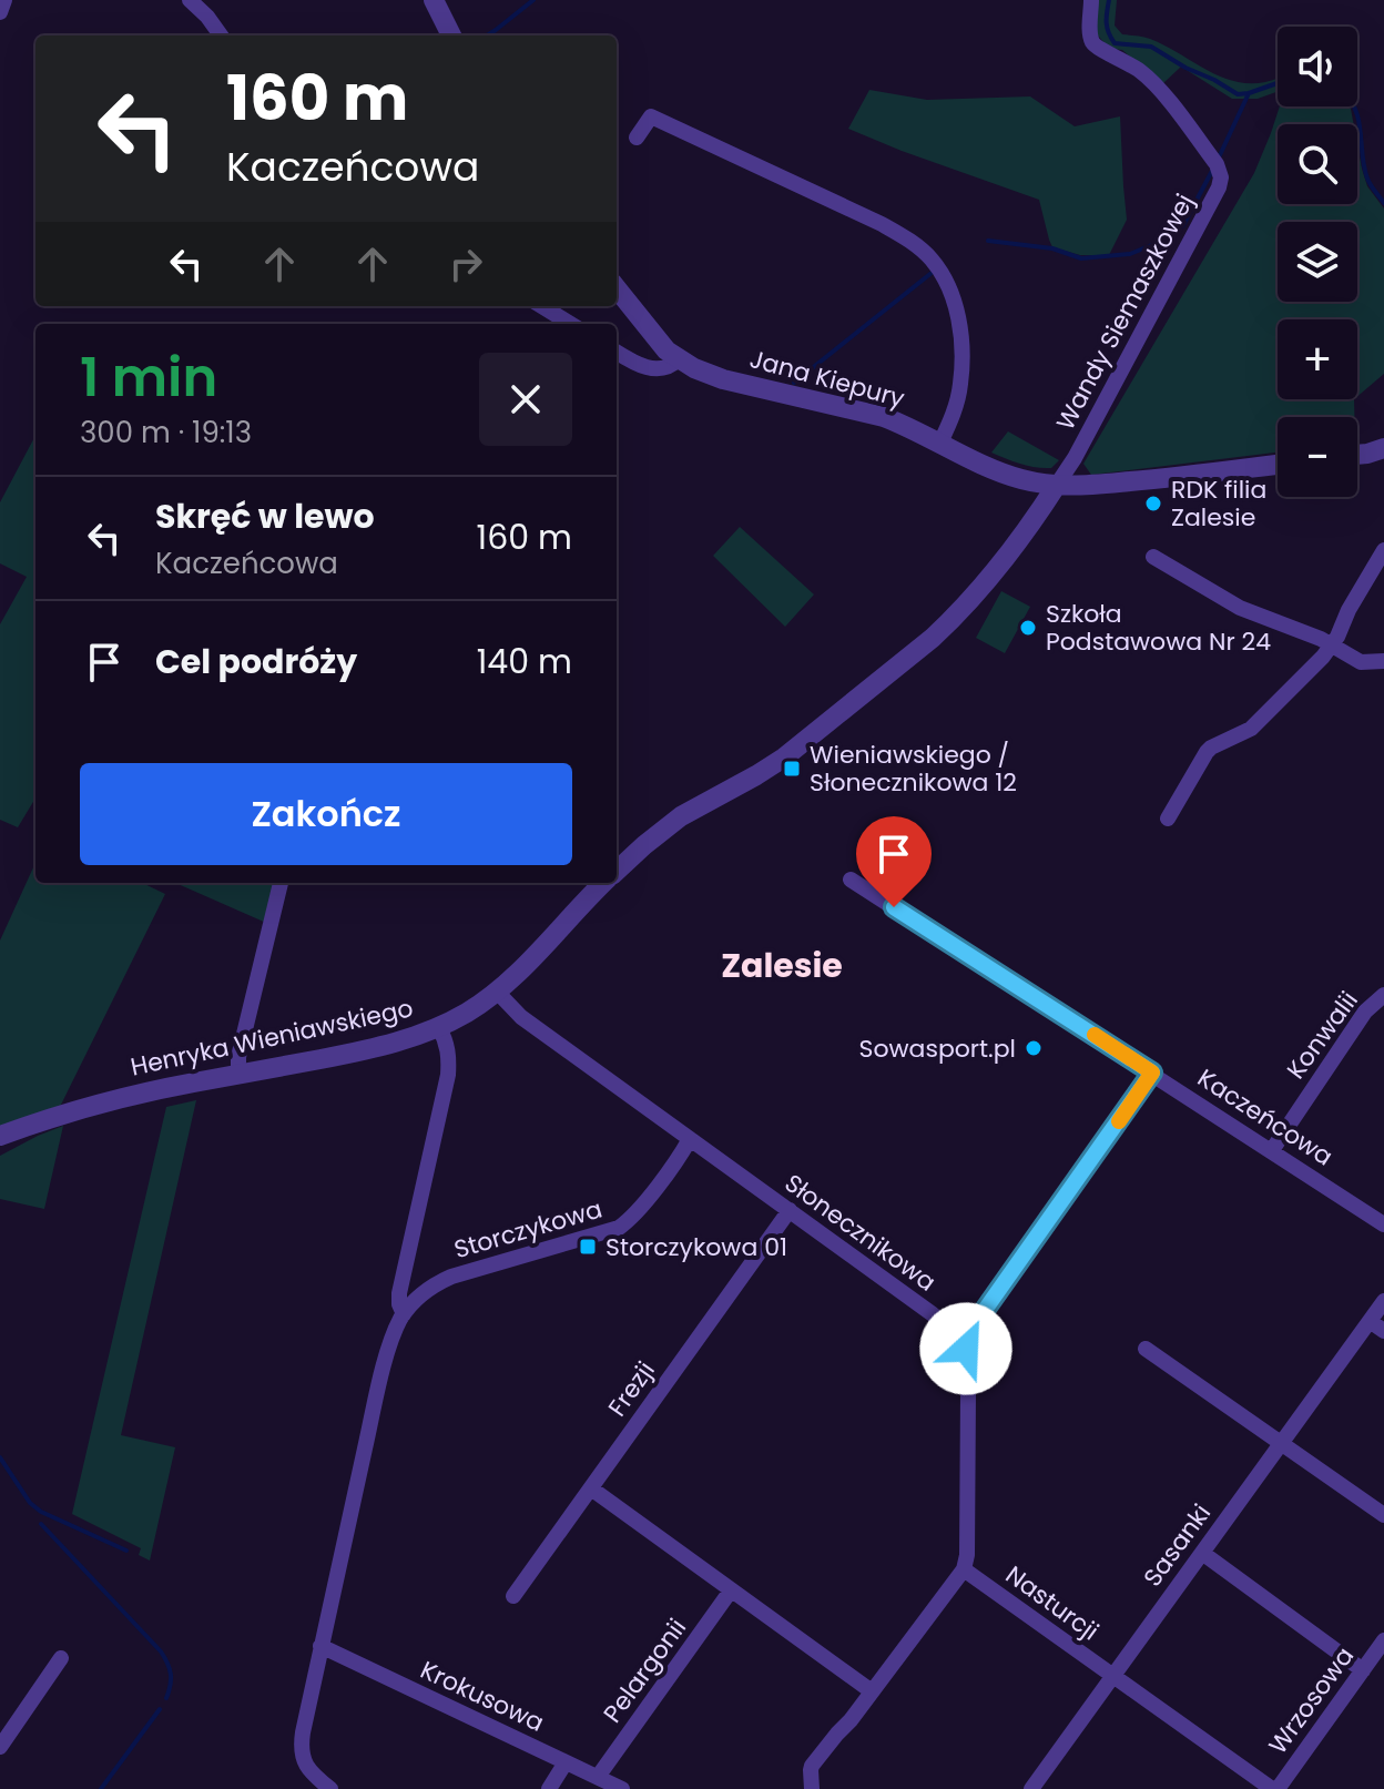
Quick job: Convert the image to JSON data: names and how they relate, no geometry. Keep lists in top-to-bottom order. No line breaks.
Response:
{"streets":{"street":["Wandy Siemaszkowej","Jana Kiepury","Konwalii","Henryka Wieniawskiego","Kaczeńcowa","Storczykowa","Słonecznikowa","Frezji","Sasanki","Nasturcji","Pelargonii","Krokusowa","Wrzosowa"]},"crossings":[["Wandy Siemaszkowej","Jana Kiepury"],["Wandy Siemaszkowej","Henryka Wieniawskiego"],["Jana Kiepury","Henryka Wieniawskiego"],["Konwalii","Kaczeńcowa"],["Henryka Wieniawskiego","Storczykowa"],["Henryka Wieniawskiego","Słonecznikowa"],["Storczykowa","Słonecznikowa"],["Storczykowa","Krokusowa"],["Słonecznikowa","Frezji"],["Sasanki","Nasturcji"],["Pelargonii","Krokusowa"]],"districts":["Zalesie"],"places":{"other":["RDK filia Zalesie","Szkoła Podstawowa Nr 24","Sowasport.pl"],"transit":["Wieniawskiego / Słonecznikowa 12","Storczykowa 01"]},"page":{"map_buttons":["+","−"],"turn":["160 m","Kaczeńcowa"],"heading":["1 min","300 m · 19:13"],"list":[{"name":"Skręć w lewo","note":"Kaczeńcowa","value":"160 m"},{"name":"Cel podróży","value":"140 m"}],"buttons":"Zakończ"}}
